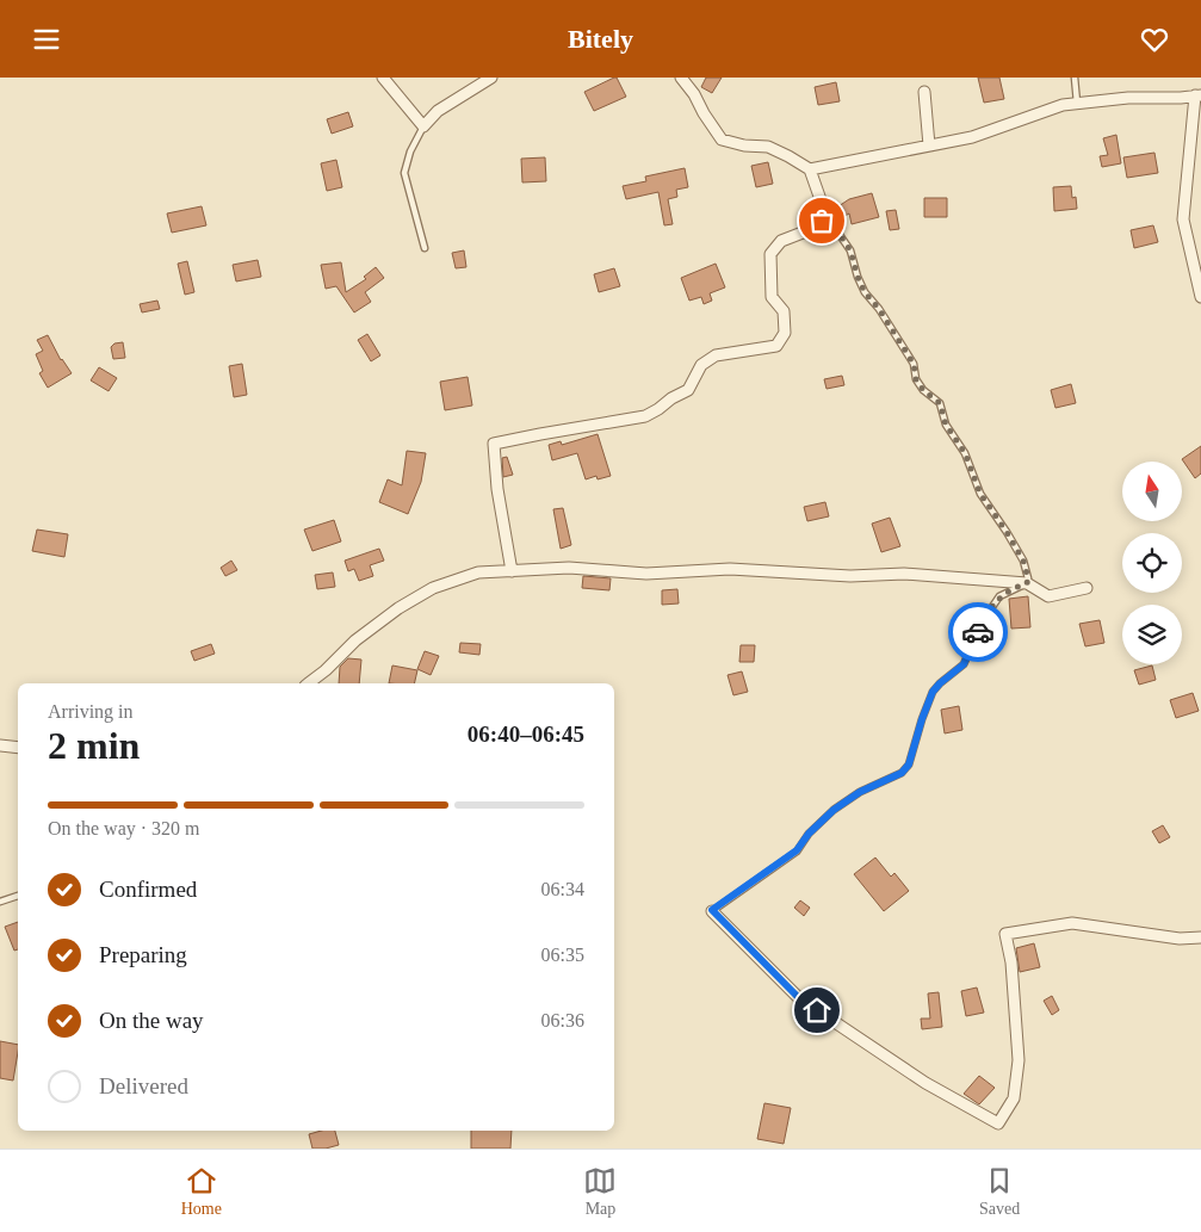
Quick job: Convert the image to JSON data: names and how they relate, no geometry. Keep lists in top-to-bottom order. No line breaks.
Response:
{"north":"top","page":{"header":"Bitely","heading":["2 min","Arriving in","06:40–06:45"],"bar":"On the way · 320 m","list":[["Confirmed","06:34"],["Preparing","06:35"],["On the way","06:36"],"Delivered"],"tabs":["Home","Map","Saved"]}}
